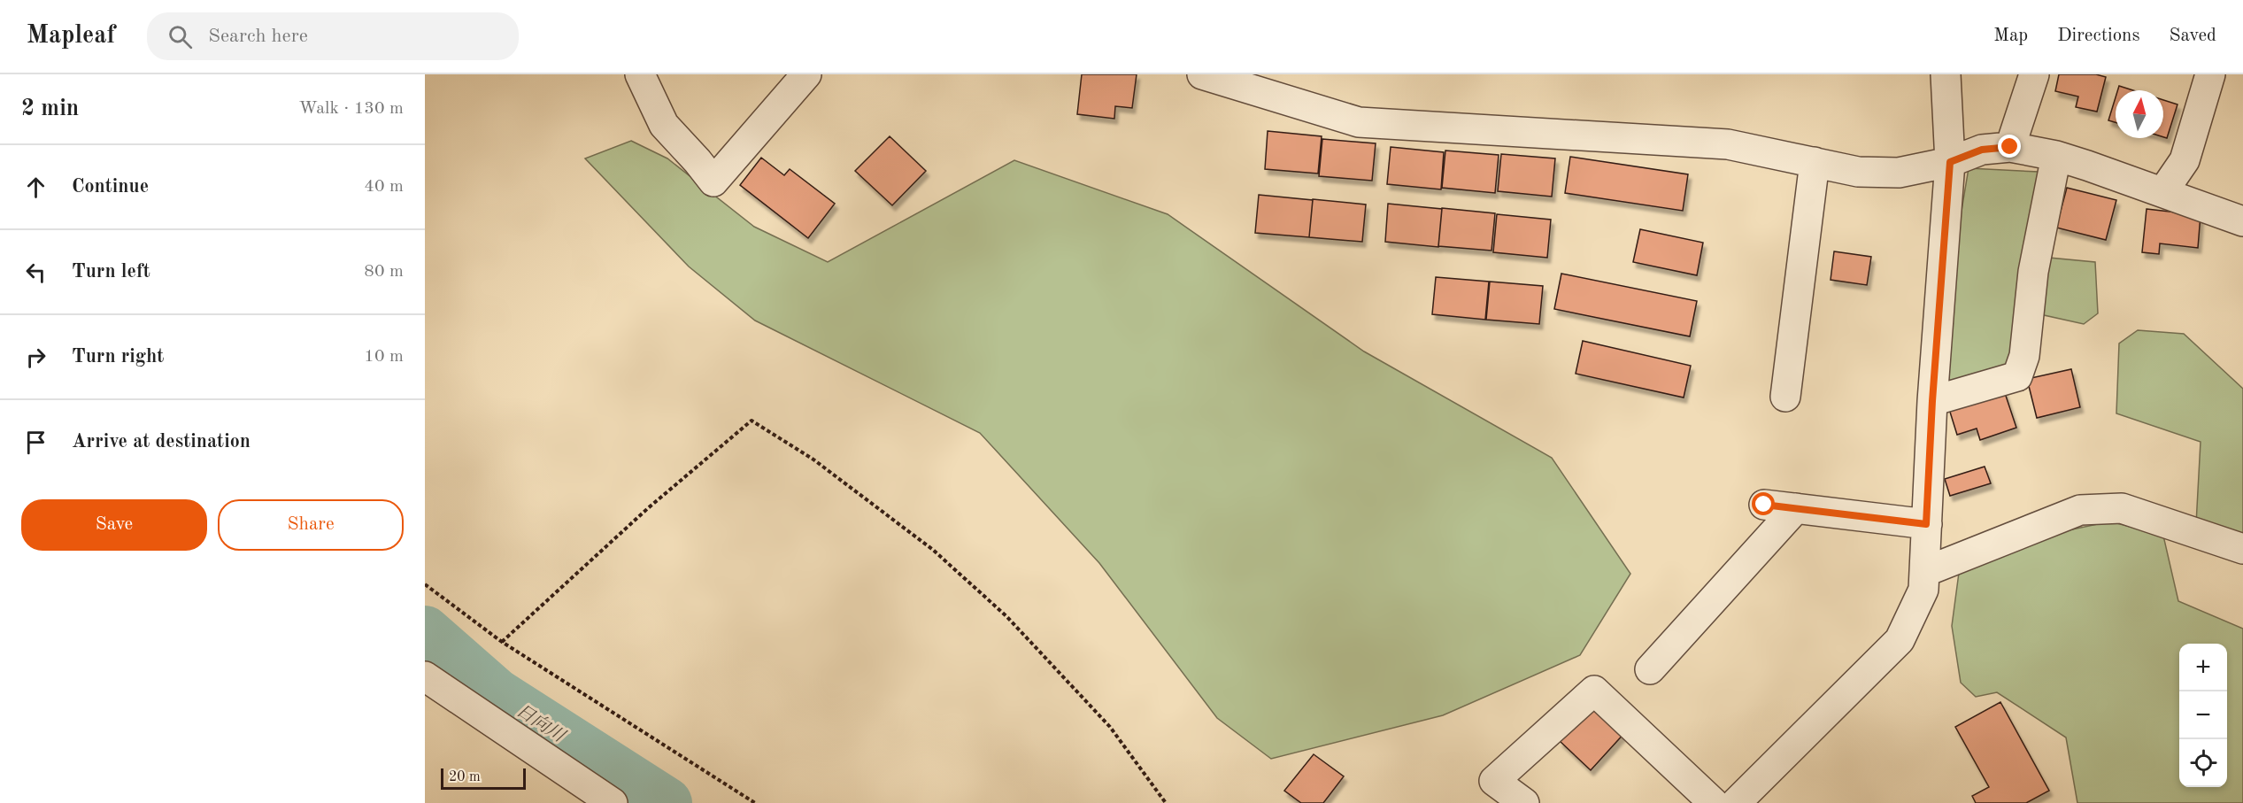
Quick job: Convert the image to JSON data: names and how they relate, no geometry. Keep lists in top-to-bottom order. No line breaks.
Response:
{"water":["日向川"],"scale_bar":"20 m","north":"top","page":{"header":"Mapleaf","search":"Search here","nav":["Map","Directions","Saved"],"heading":["2 min","Walk · 130 m"],"list":[["Continue","40 m"],["Turn left","80 m"],["Turn right","10 m"],"Arrive at destination"],"buttons":["Save","Share"],"map_buttons":["+","−"],"scale":"20 m"}}
